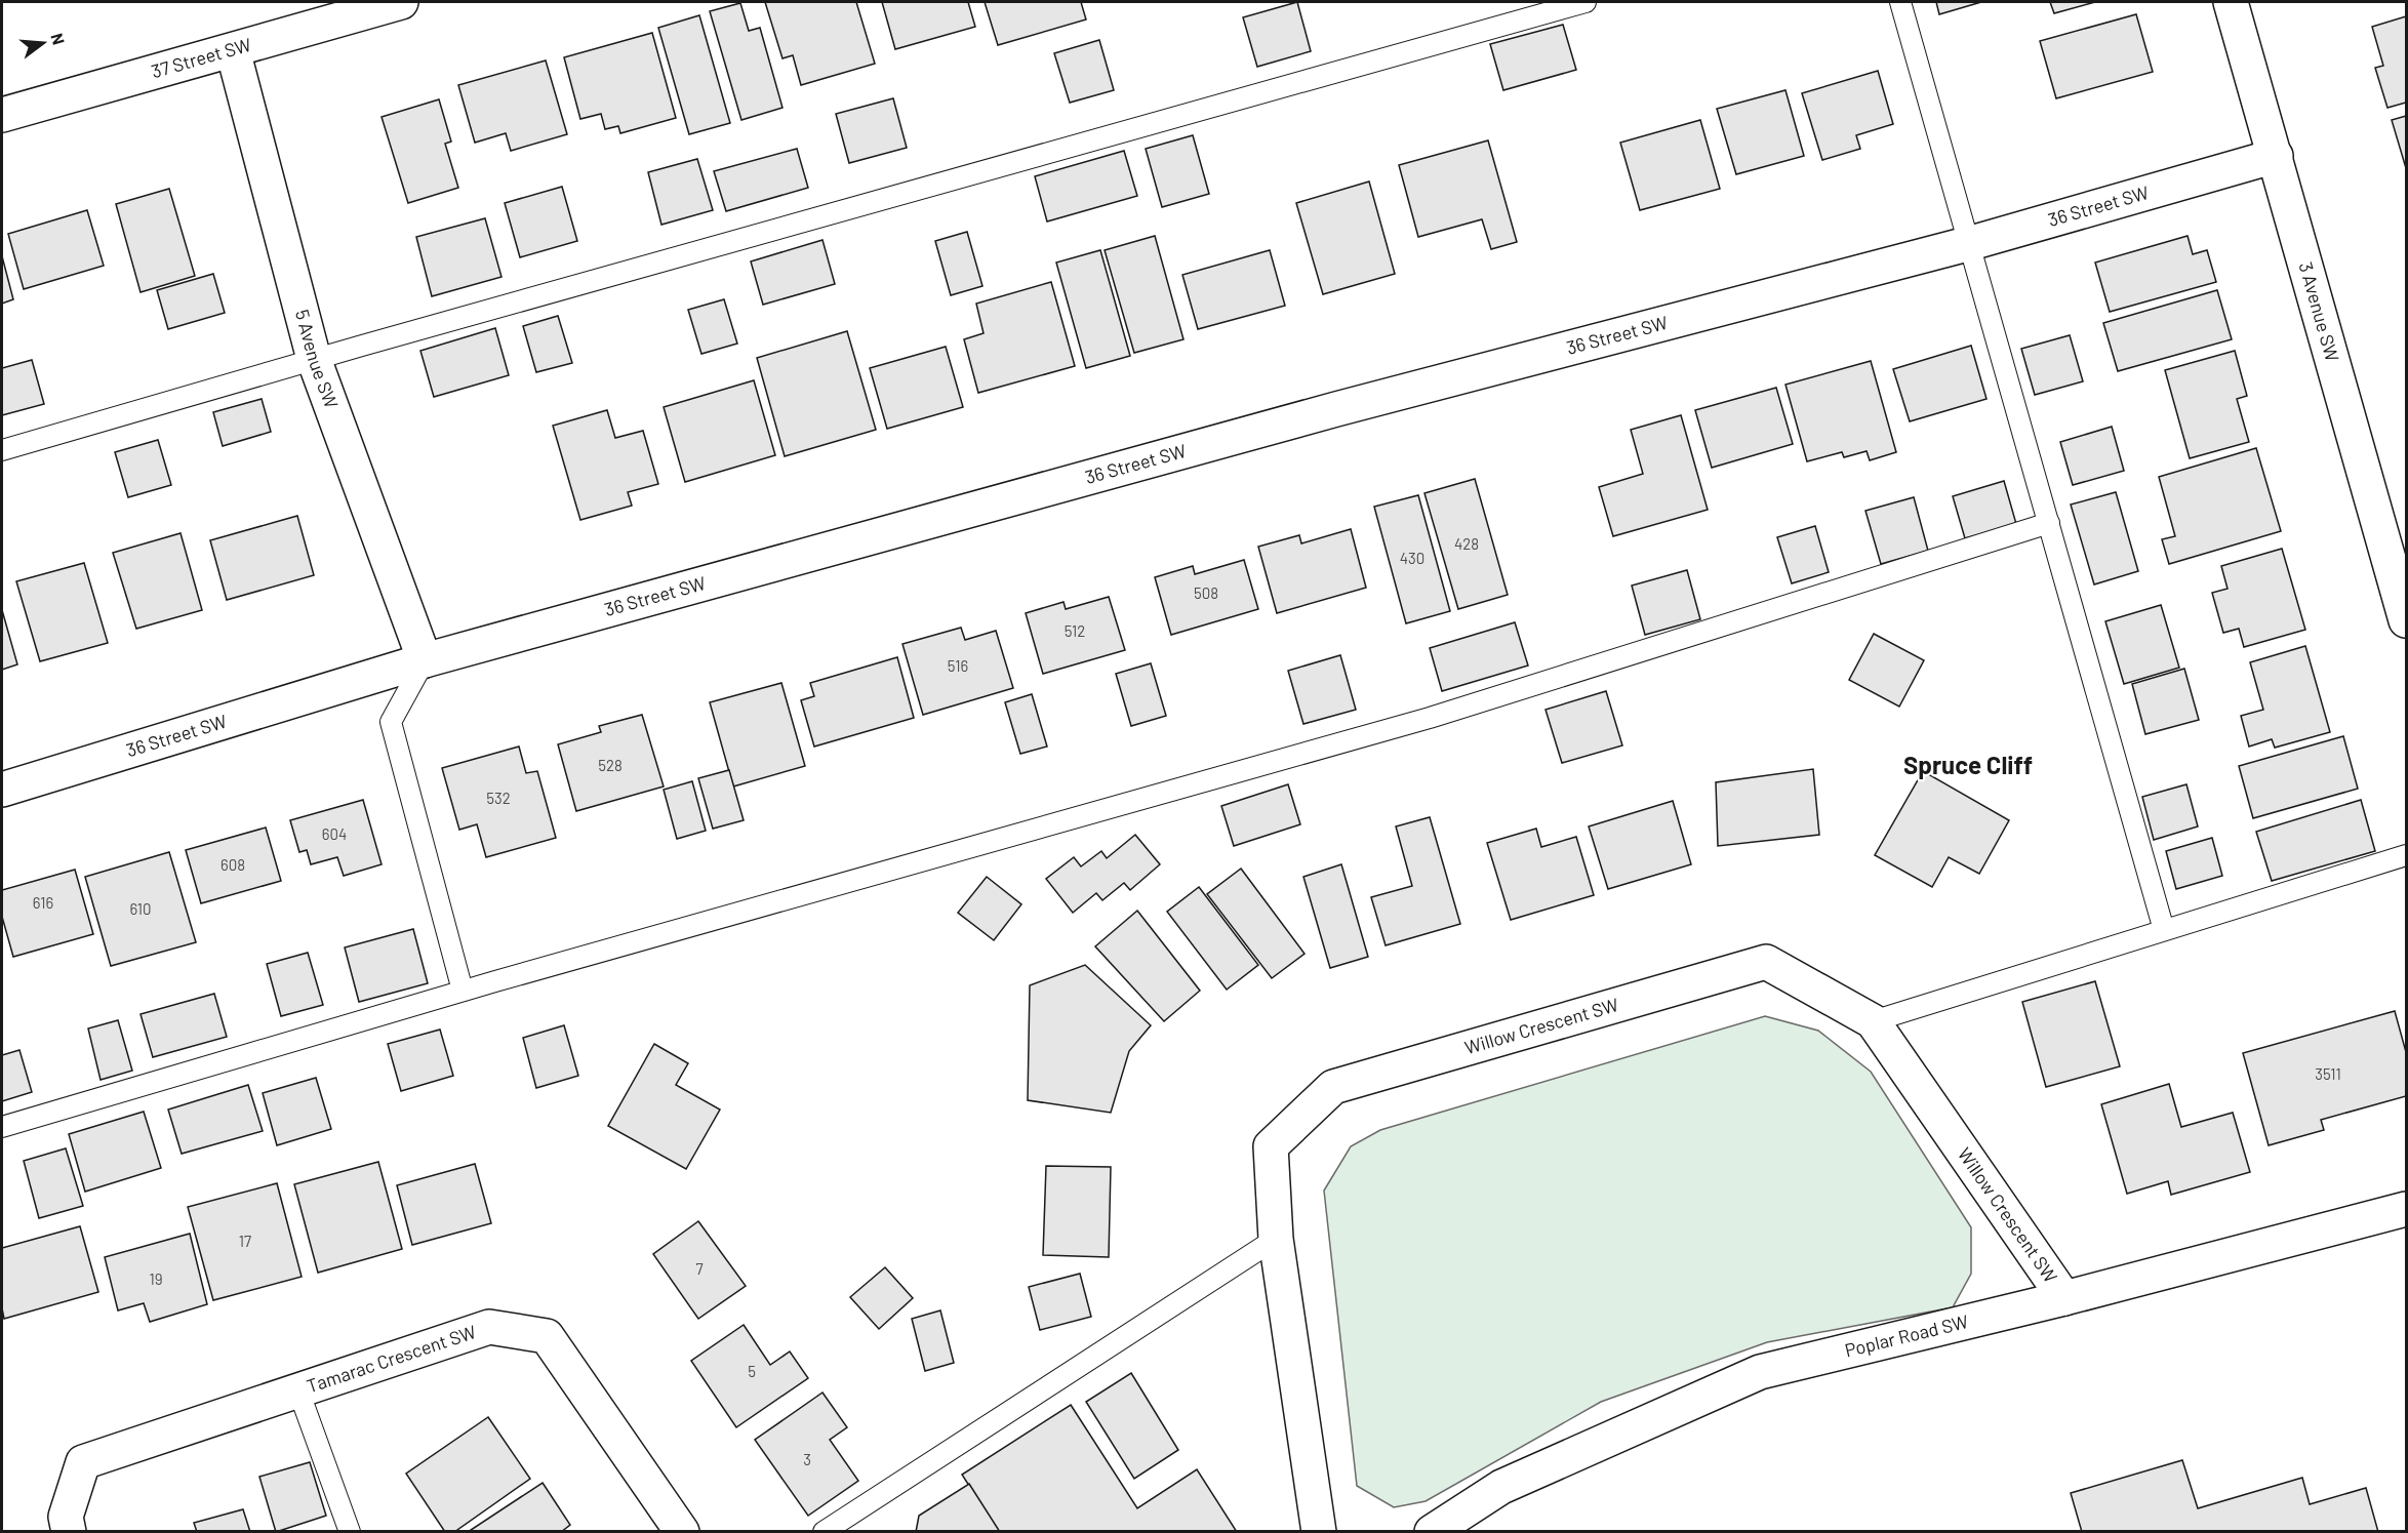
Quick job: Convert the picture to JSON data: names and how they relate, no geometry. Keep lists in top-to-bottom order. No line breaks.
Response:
{"streets":{"street":["37 Street SW","36 Street SW","3 Avenue SW","5 Avenue SW","Willow Crescent SW","Poplar Road SW","Tamarac Crescent SW"]},"crossings":[["37 Street SW","5 Avenue SW"],["36 Street SW","3 Avenue SW"],["36 Street SW","5 Avenue SW"],["Willow Crescent SW","Poplar Road SW"]],"districts":["Spruce Cliff"],"house_numbers":["428","430","508","512","516","528","532","604","608","616","610","3511","17","7","19","5","3"],"north":"right"}
